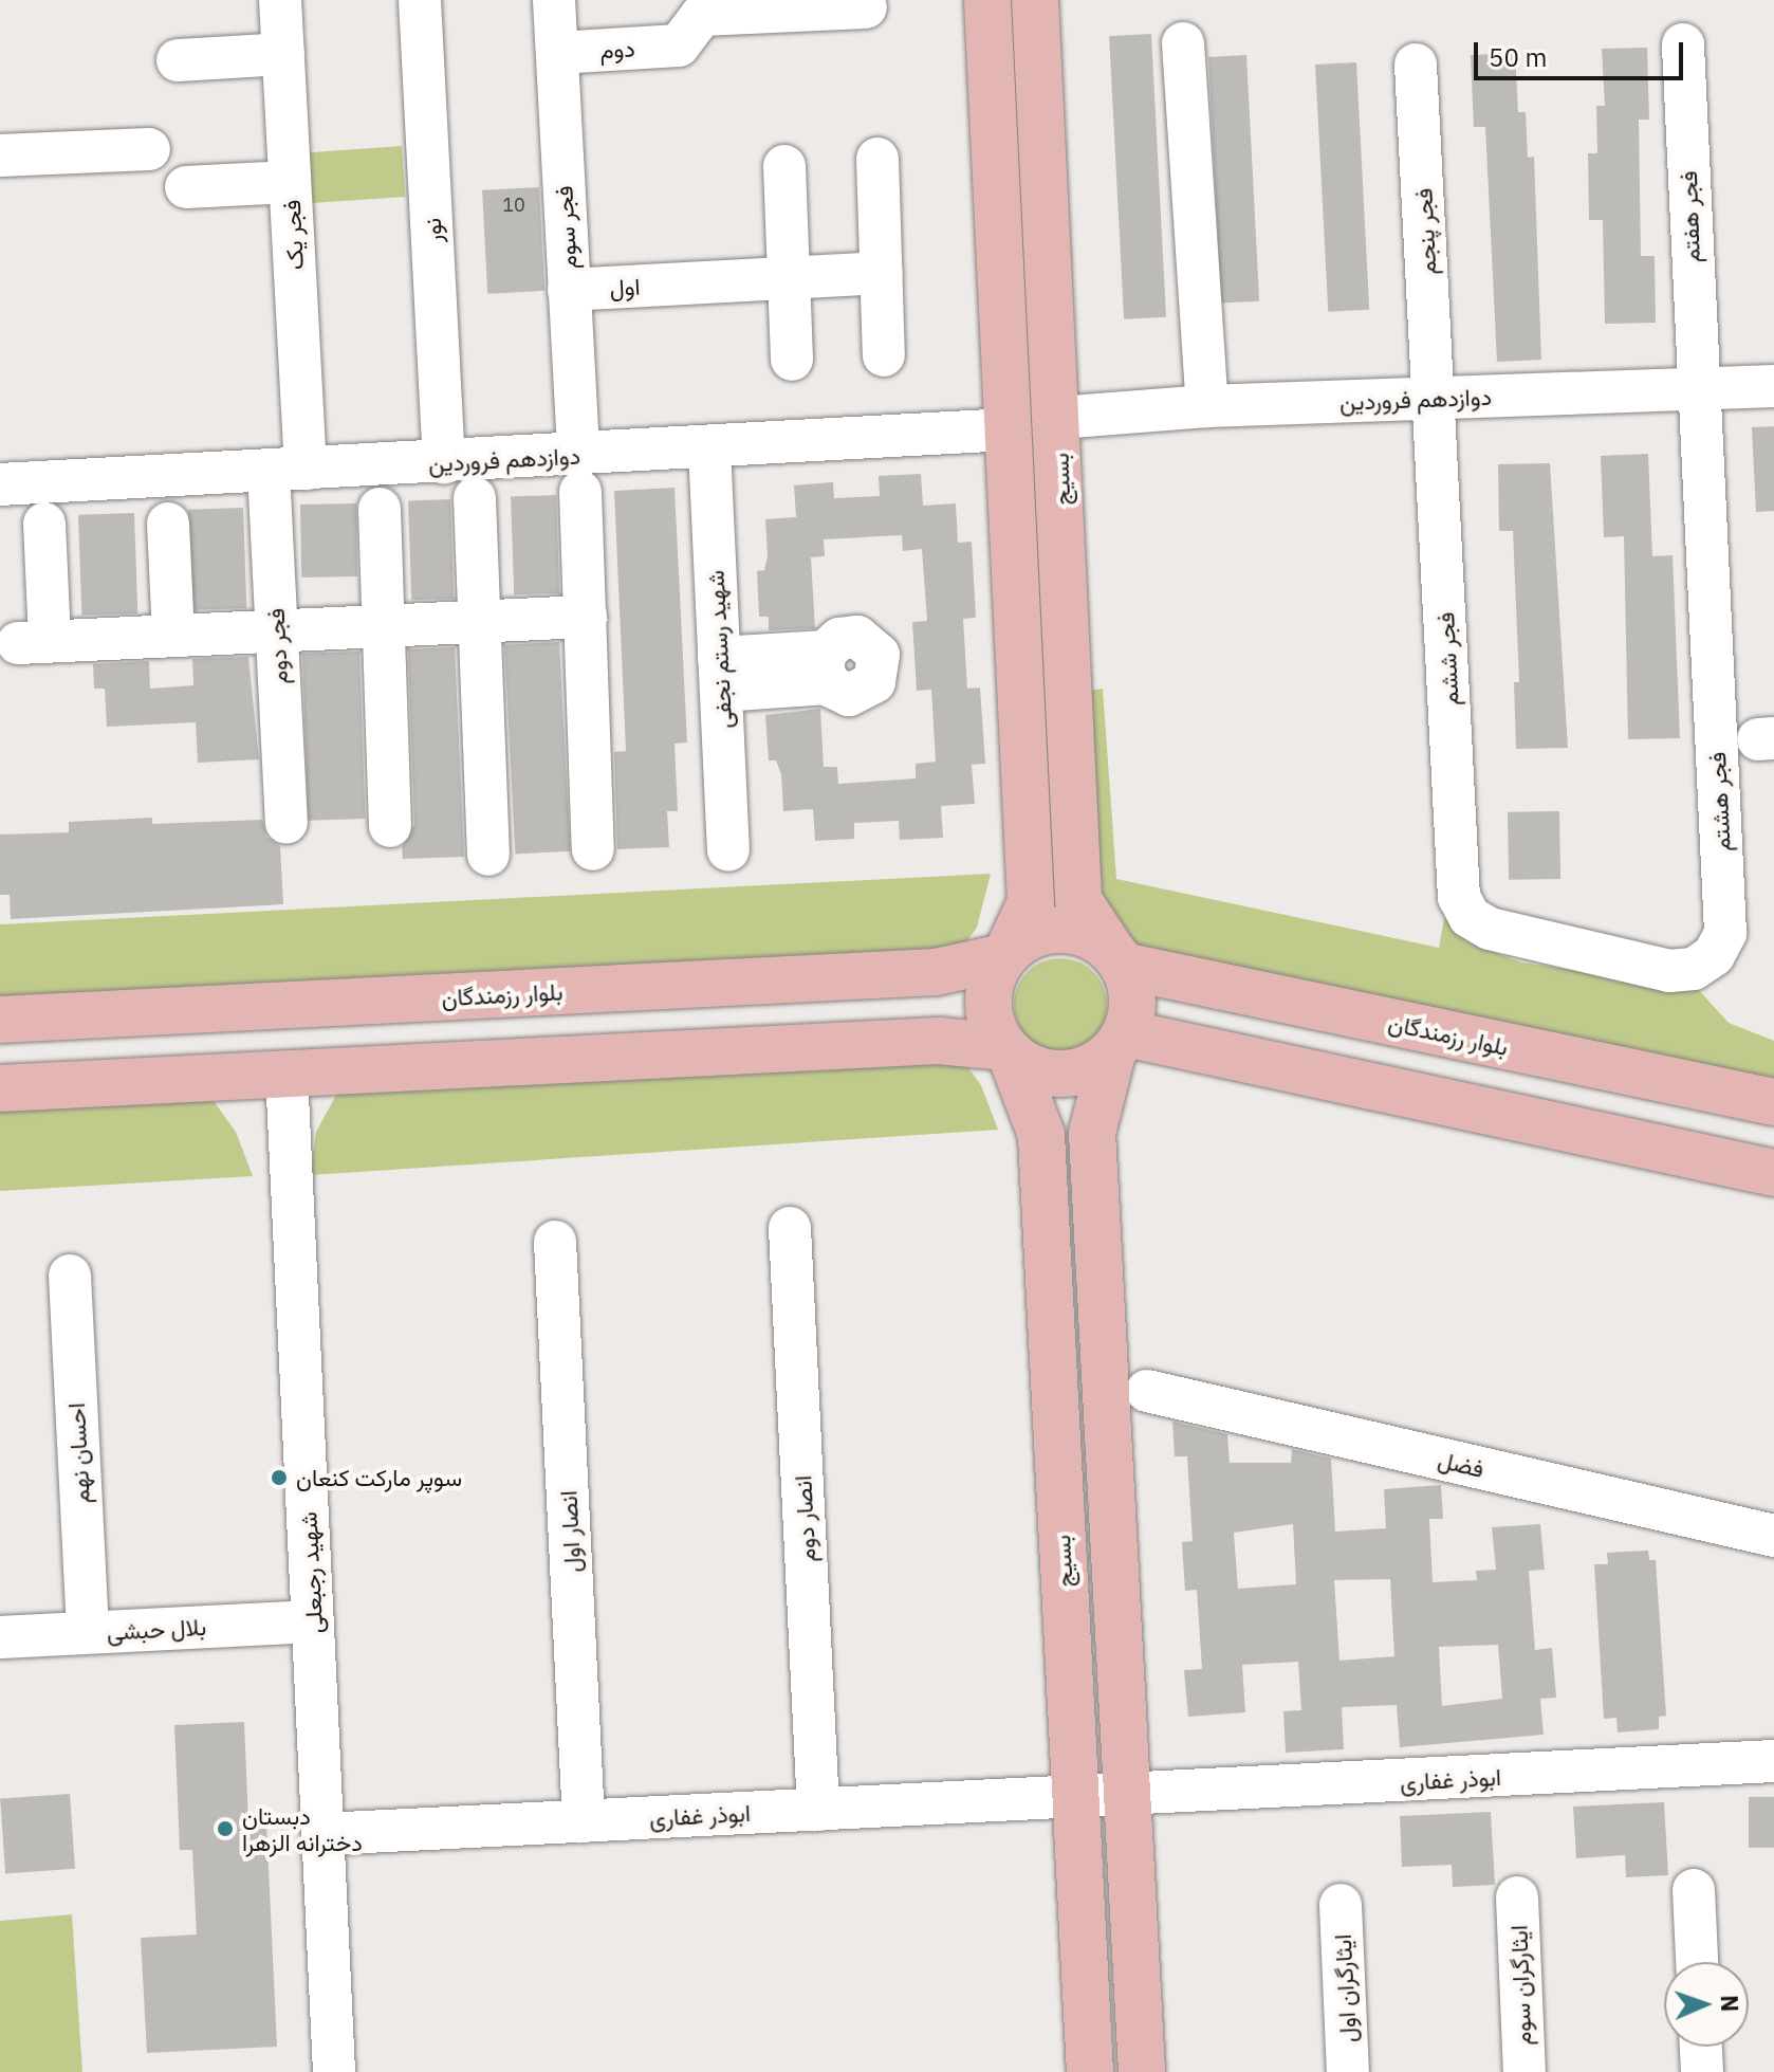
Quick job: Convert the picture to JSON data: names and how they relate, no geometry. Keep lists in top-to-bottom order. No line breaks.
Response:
{"streets":{"main road":["بسیج","بلوار رزمندگان"],"street":["دوم","فجر هفتم","فجر سوم","نور","فجر پنجم","فجر یک","اول","دوازدهم فروردین","فجر دوم","شهید رستم نجفی","فجر ششم","فجر هشتم","احسان نهم","فضل","انصار دوم","انصار اول","شهید رجبعلی","بلال حبشی","ابوذر غفاری","ایثارگران سوم","ایثارگران اول"]},"crossings":[["دوم","فجر سوم"],["فجر هفتم","دوازدهم فروردین"],["فجر هفتم","فجر هشتم"],["فجر سوم","اول"],["فجر سوم","دوازدهم فروردین"],["نور","دوازدهم فروردین"],["فجر پنجم","دوازدهم فروردین"],["فجر پنجم","فجر ششم"],["فجر یک","دوازدهم فروردین"],["فجر یک","فجر دوم"],["دوازدهم فروردین","بسیج"],["دوازدهم فروردین","فجر دوم"],["دوازدهم فروردین","شهید رستم نجفی"],["دوازدهم فروردین","فجر ششم"],["دوازدهم فروردین","فجر هشتم"],["بسیج","بلوار رزمندگان"],["بسیج","ابوذر غفاری"],["فجر ششم","فجر هشتم"],["احسان نهم","بلال حبشی"],["انصار دوم","ابوذر غفاری"],["انصار اول","ابوذر غفاری"],["شهید رجبعلی","بلال حبشی"],["شهید رجبعلی","ابوذر غفاری"]],"places":["سوپر مارکت کنعان","دبستان دخترانه الزهرا"],"house_numbers":["10"],"scale_bar":"50 m","north":"right"}
